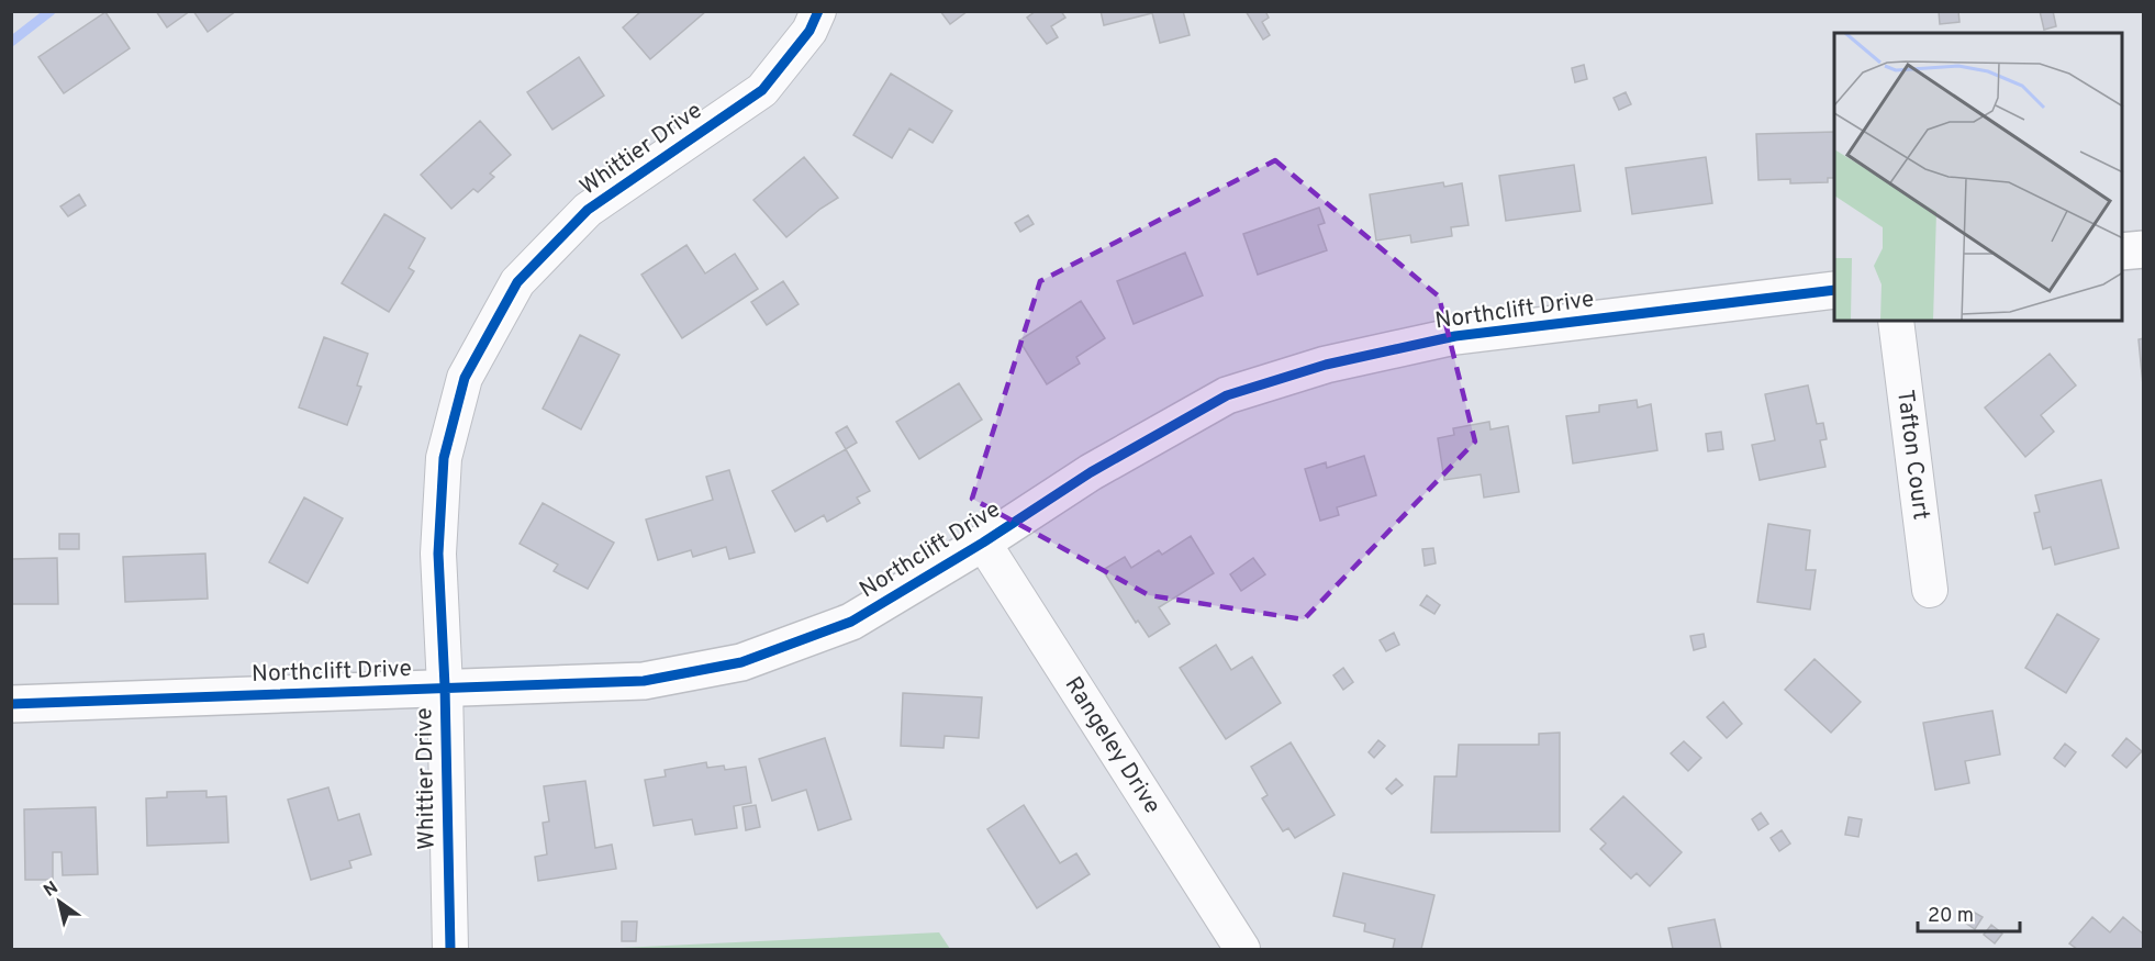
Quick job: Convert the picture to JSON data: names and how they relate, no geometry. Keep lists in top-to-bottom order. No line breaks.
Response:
{"streets":{"street":["Whittier Drive","Northclift Drive","Tafton Court","Rangeley Drive"]},"crossings":[["Whittier Drive","Northclift Drive"],["Northclift Drive","Rangeley Drive"]],"scale_bar":"20 m","north":"top left"}
